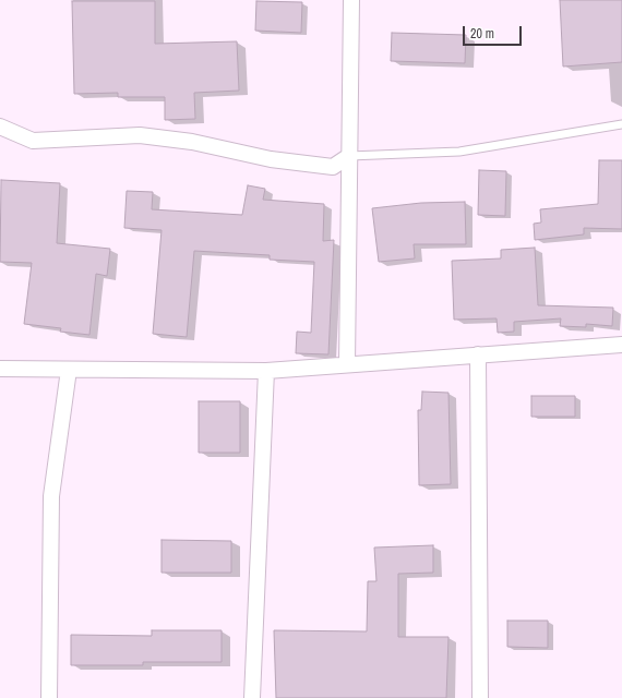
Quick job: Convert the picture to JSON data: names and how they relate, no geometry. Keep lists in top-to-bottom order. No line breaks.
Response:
{"scale_bar":"20 m"}
